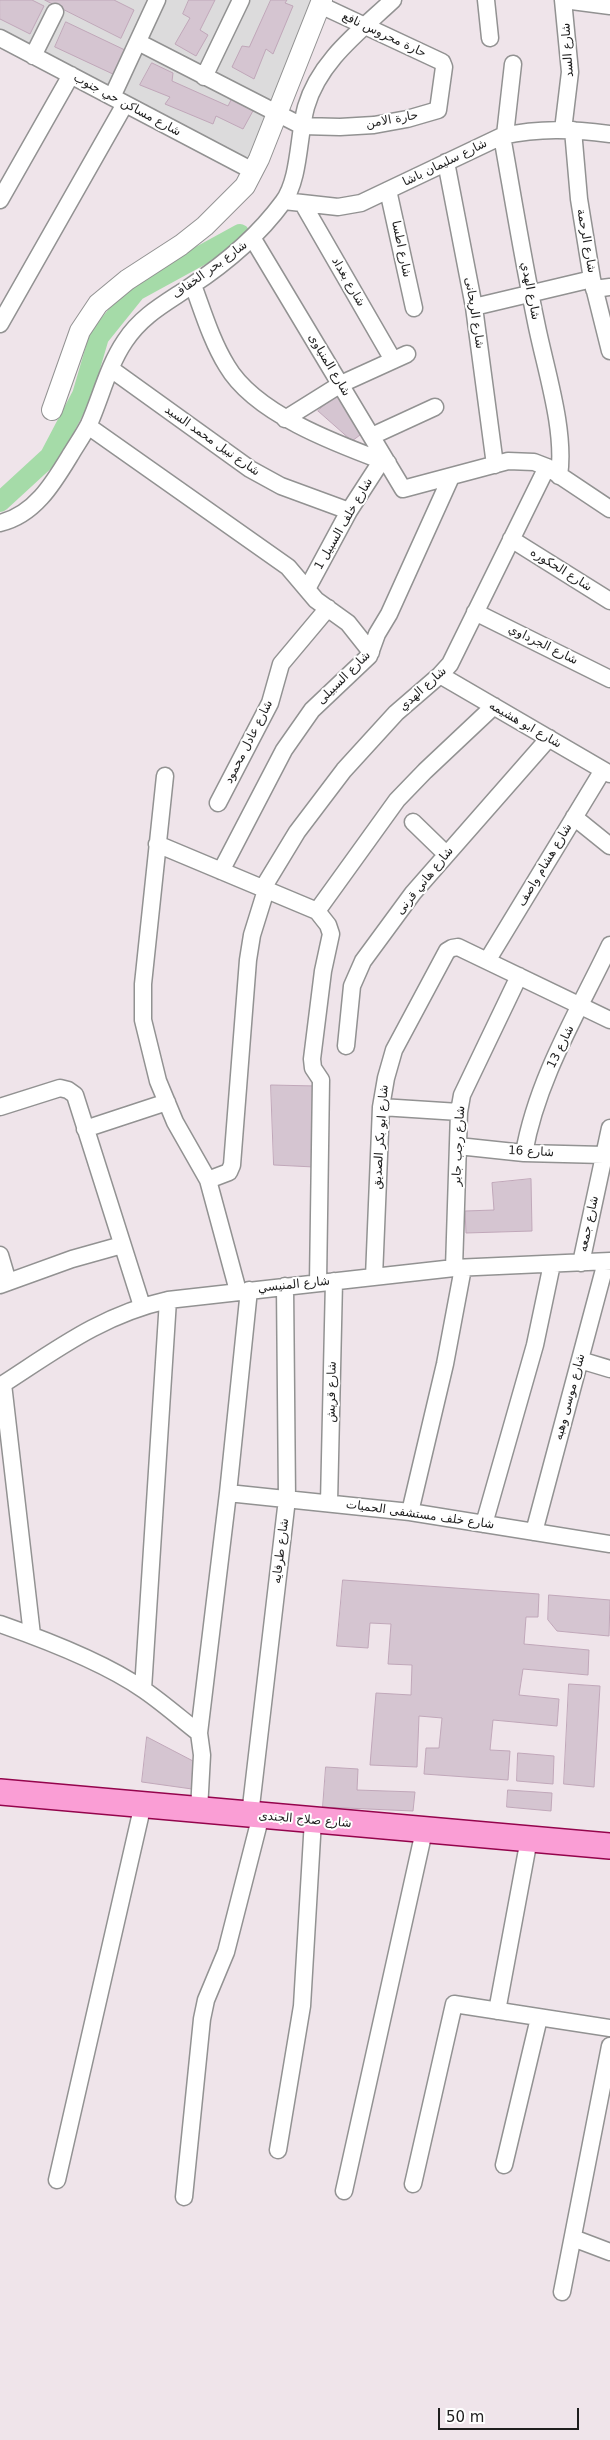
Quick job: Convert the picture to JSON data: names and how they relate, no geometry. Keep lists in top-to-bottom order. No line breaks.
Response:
{"streets":{"main road":["شارع صلاح الجندى"],"street":["حارة محروس نافع","شارع السد","شارع مساكن حي جنوب","حارة الامن","شارع سليمان باشا","شارع الرحمة","شارع اطسا","شارع بحر الخفاف","شارع بغداد","شارع الهدي","شارع الريحانى","شارع المنياوى","شارع نبيل محمد السيد","شارع خلف السبيل 1","شارع الحكوره","شارع الجرداوي","شارع السبيلى","شارع ابو هشيمه","شارع عادل محمود","شارع هشام واصف","شارع هاني قرنى","شارع 13","شارع ابو بكر الصديق","شارع رجب جابر","شارع 16","شارع جمعه","شارع المنيسي","شارع قريش","شارع موسى وهبه","شارع خلف مستشفى الحميات","شارع طرفايه"]},"crossings":[["حارة محروس نافع","حارة الامن"],["حارة محروس نافع","شارع بحر الخفاف"],["شارع السد","شارع سليمان باشا"],["شارع السد","شارع الرحمة"],["حارة الامن","شارع بحر الخفاف"],["شارع سليمان باشا","شارع الرحمة"],["شارع سليمان باشا","شارع اطسا"],["شارع سليمان باشا","شارع بحر الخفاف"],["شارع سليمان باشا","شارع بغداد"],["شارع سليمان باشا","شارع الهدي"],["شارع سليمان باشا","شارع الريحانى"],["شارع بحر الخفاف","شارع المنياوى"],["شارع بحر الخفاف","شارع نبيل محمد السيد"],["شارع بغداد","شارع المنياوى"],["شارع الهدي","شارع الحكوره"],["شارع الهدي","شارع الجرداوي"],["شارع الهدي","شارع ابو هشيمه"],["شارع المنياوى","شارع خلف السبيل 1"],["شارع المنياوى","شارع السبيلى"],["شارع نبيل محمد السيد","شارع خلف السبيل 1"],["شارع ابو هشيمه","شارع هشام واصف"],["شارع ابو هشيمه","شارع هاني قرنى"],["شارع هشام واصف","شارع ابو بكر الصديق"],["شارع 13","شارع ابو بكر الصديق"],["شارع 13","شارع 16"],["شارع ابو بكر الصديق","شارع رجب جابر"],["شارع ابو بكر الصديق","شارع المنيسي"],["شارع رجب جابر","شارع 16"],["شارع رجب جابر","شارع المنيسي"],["شارع رجب جابر","شارع خلف مستشفى الحميات"],["شارع 16","شارع جمعه"],["شارع جمعه","شارع المنيسي"],["شارع المنيسي","شارع قريش"],["شارع المنيسي","شارع موسى وهبه"],["شارع المنيسي","شارع طرفايه"],["شارع قريش","شارع خلف مستشفى الحميات"],["شارع موسى وهبه","شارع خلف مستشفى الحميات"],["شارع خلف مستشفى الحميات","شارع طرفايه"],["شارع طرفايه","شارع صلاح الجندى"]],"scale_bar":"50 m"}
